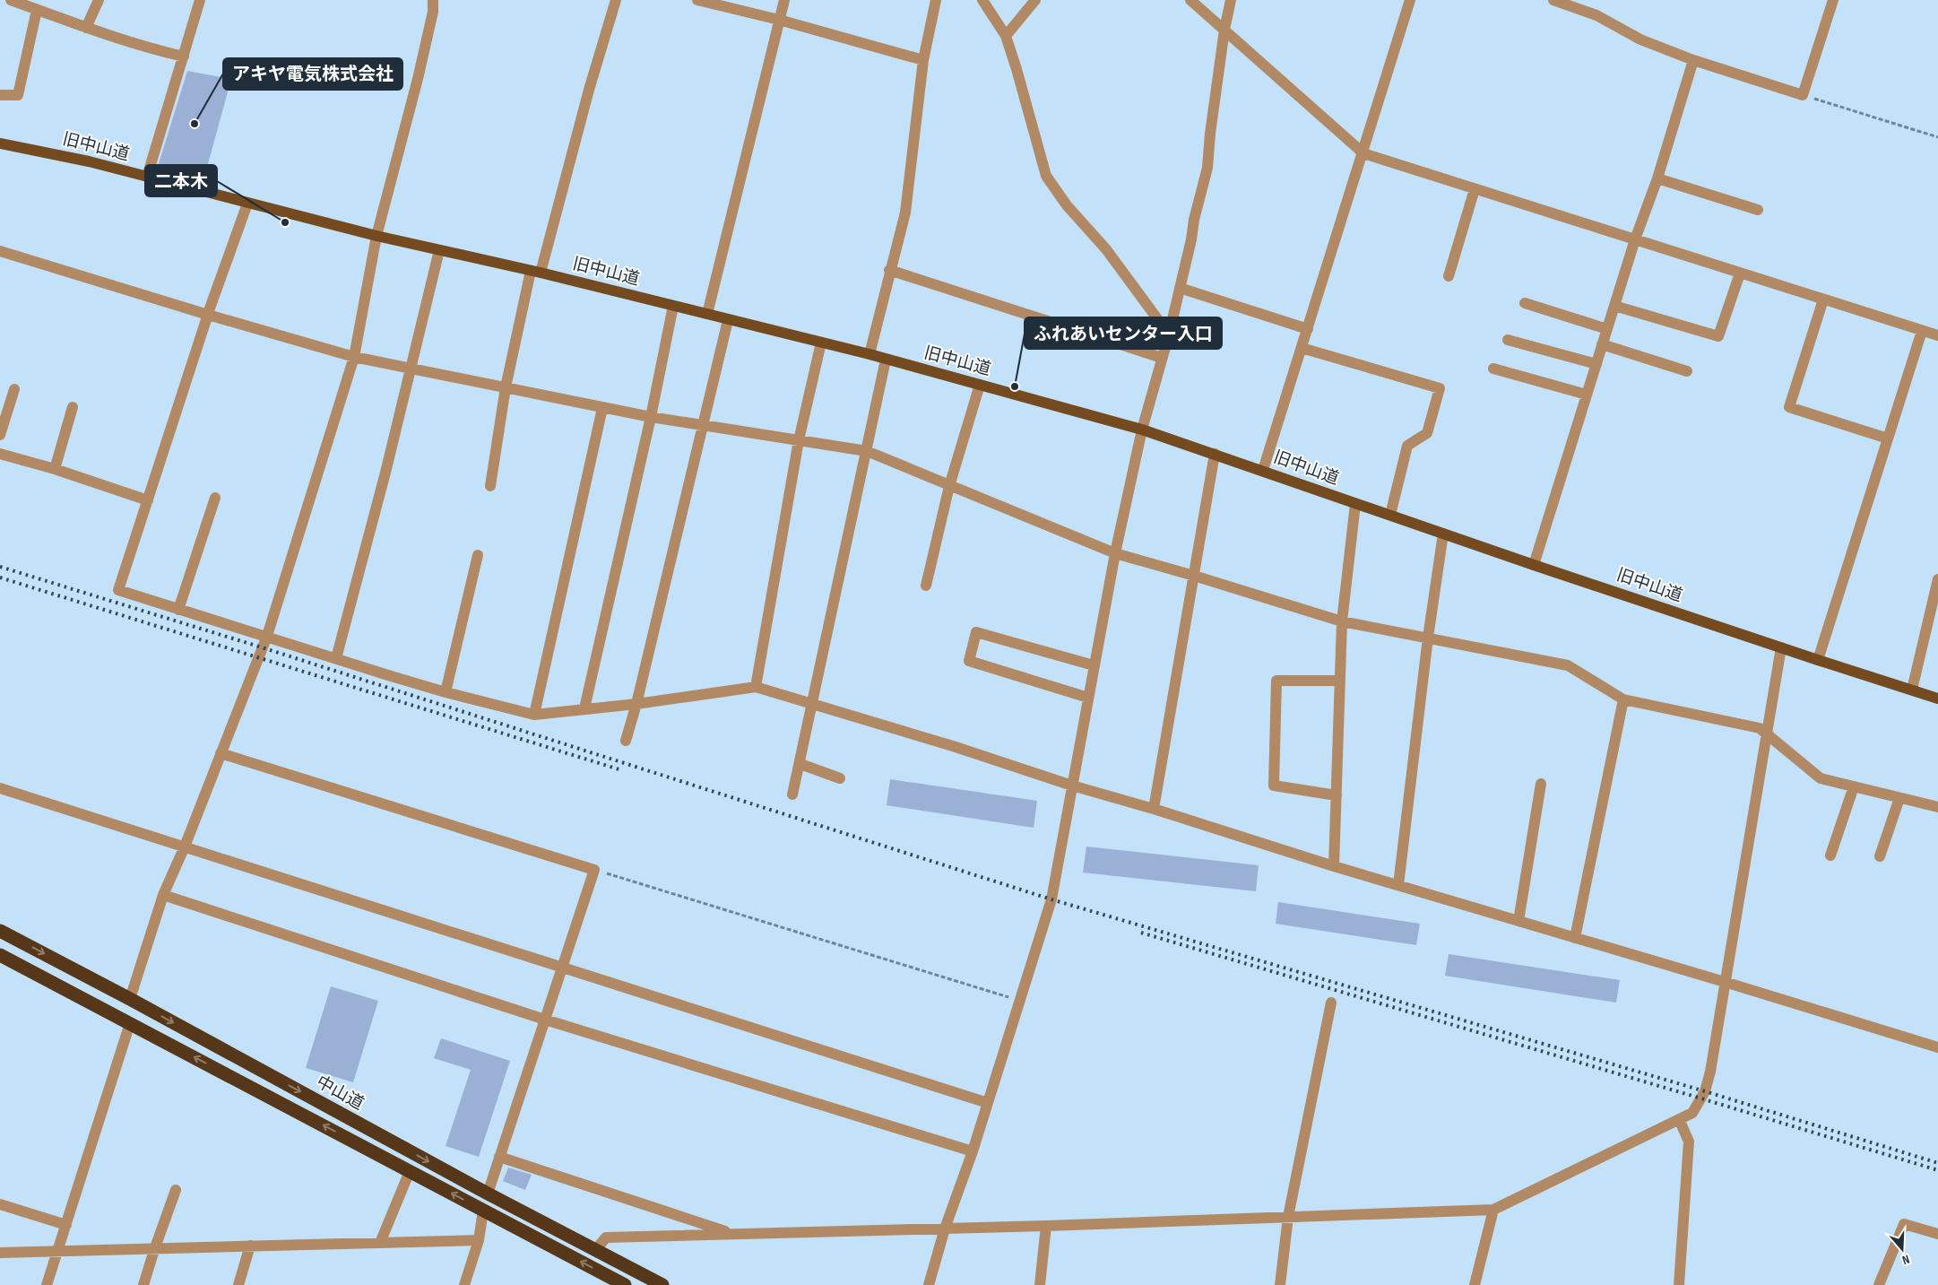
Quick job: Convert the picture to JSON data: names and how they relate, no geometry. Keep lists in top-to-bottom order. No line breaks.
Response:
{"streets":{"highway":["中山道"],"main road":["旧中山道"]},"places":["アキヤ電気株式会社","二本木","ふれあいセンター入口"],"north":"bottom"}
